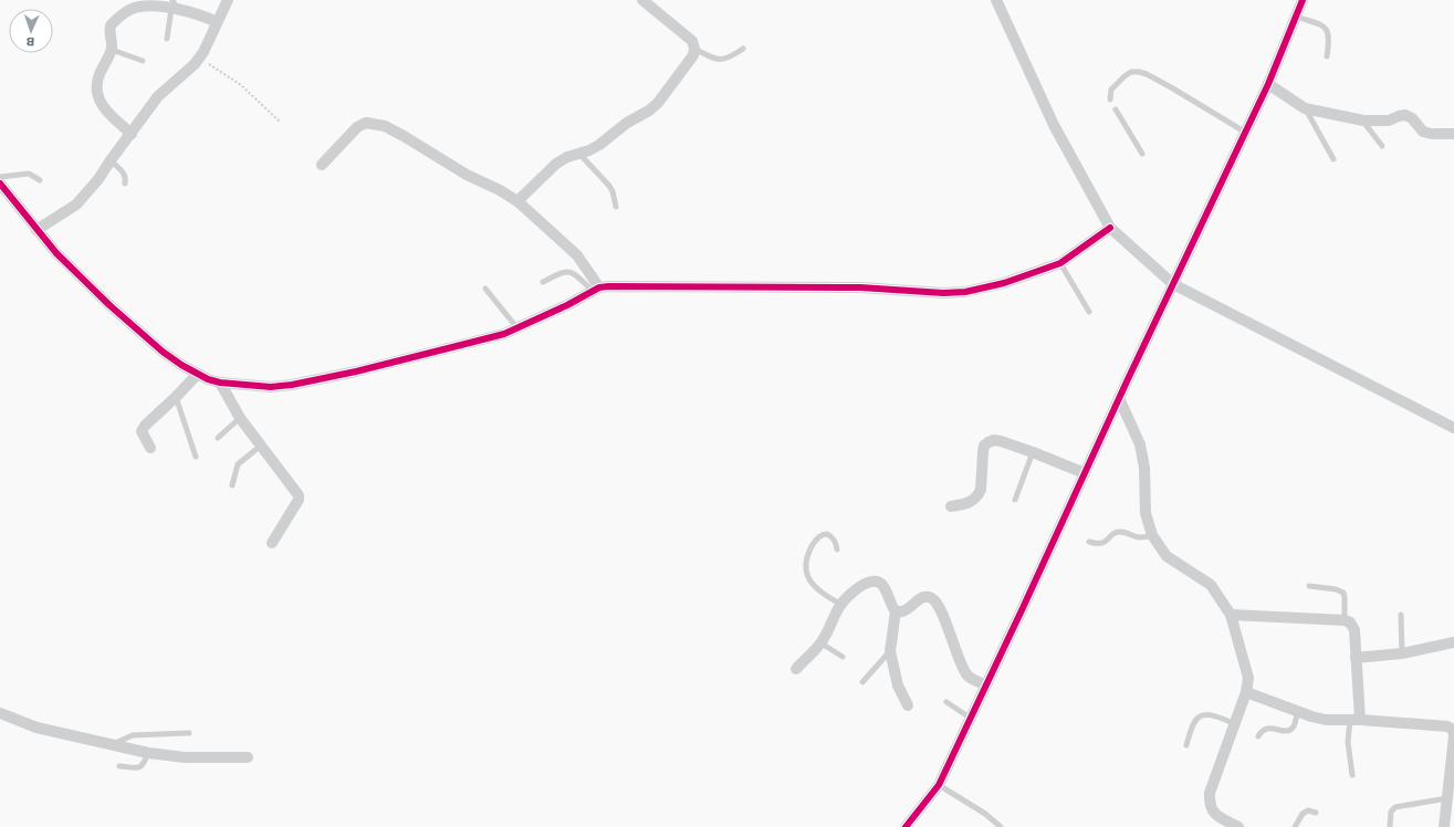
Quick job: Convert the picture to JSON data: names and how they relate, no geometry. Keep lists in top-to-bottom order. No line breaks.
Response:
{"north":"bottom"}
